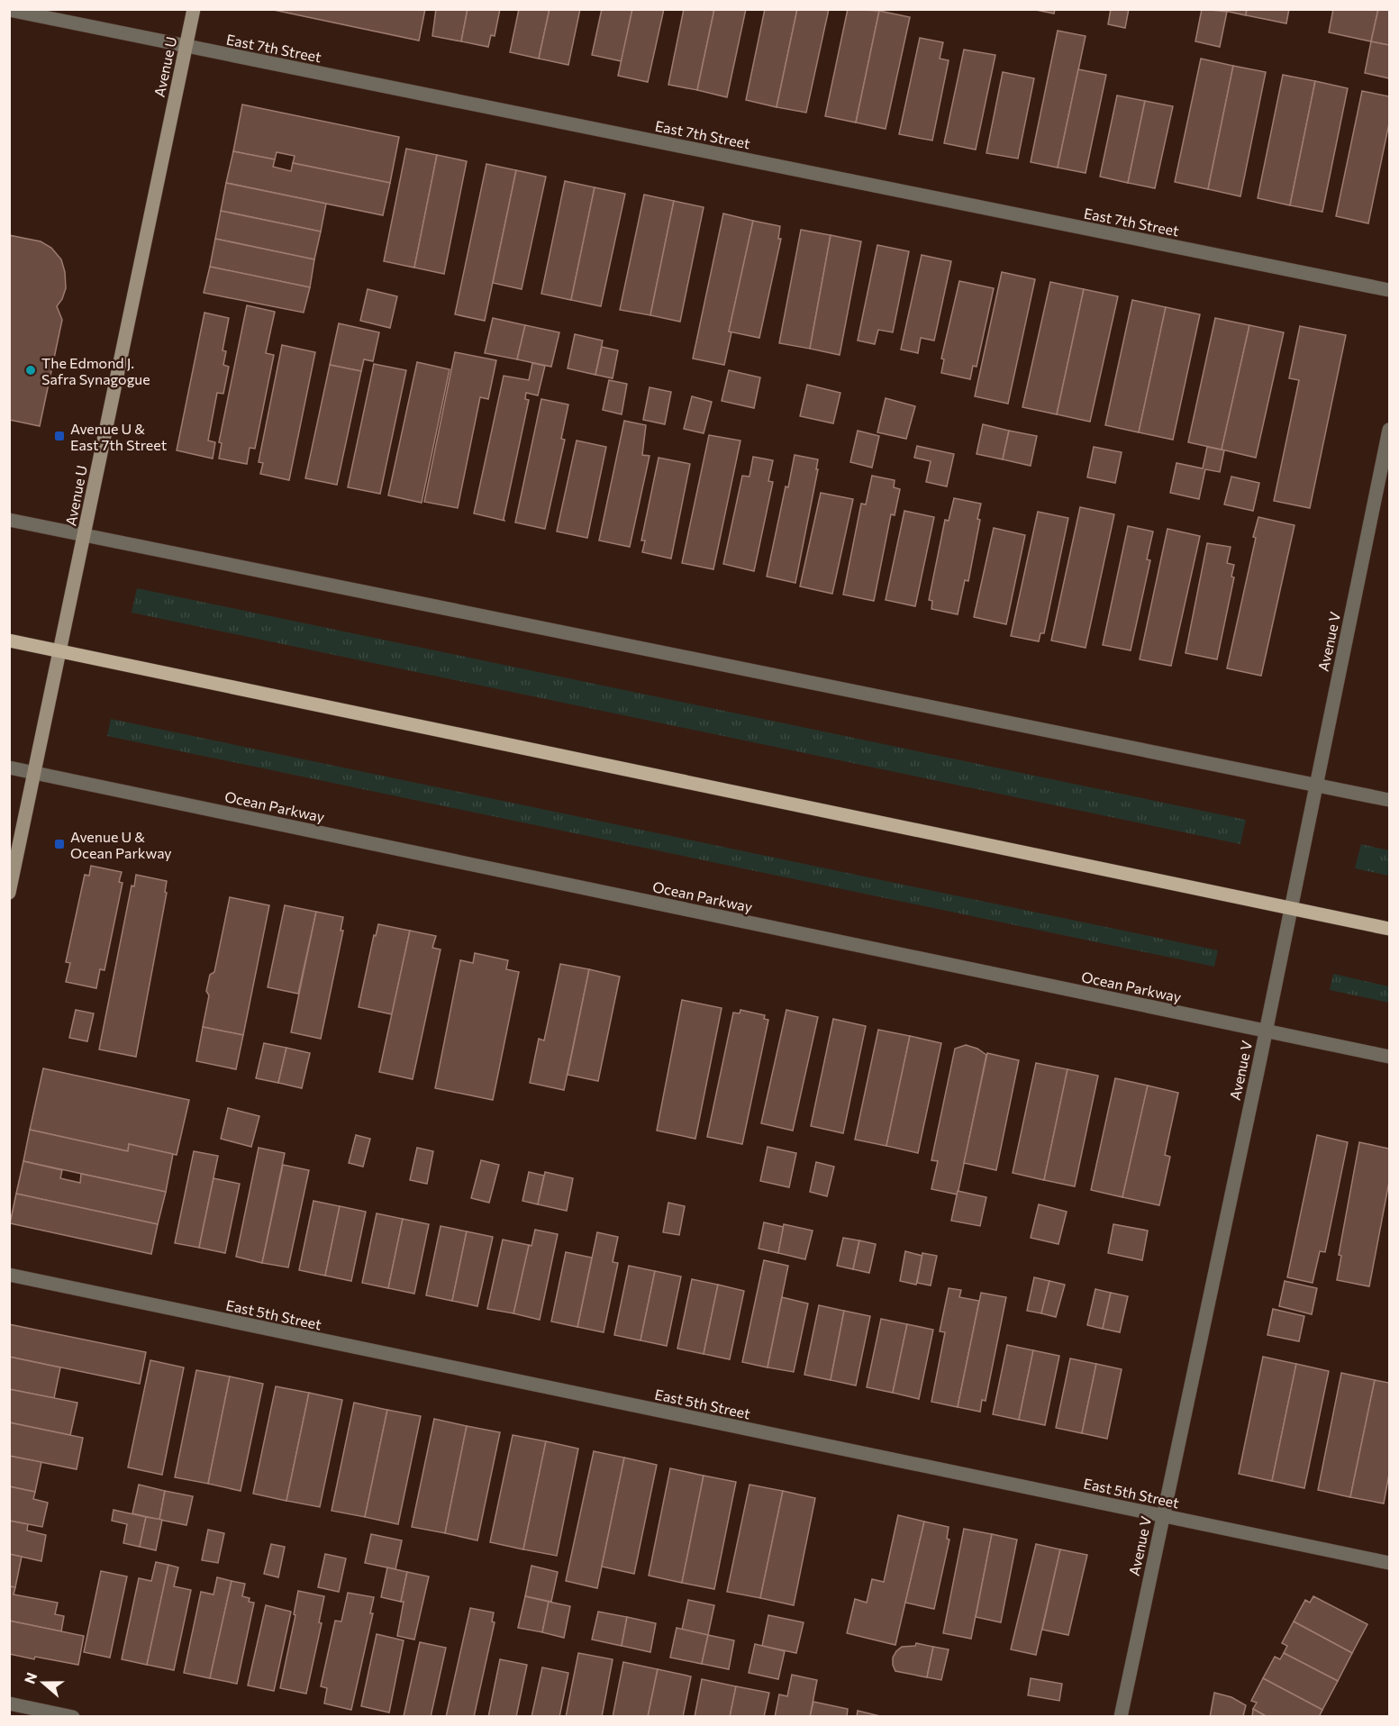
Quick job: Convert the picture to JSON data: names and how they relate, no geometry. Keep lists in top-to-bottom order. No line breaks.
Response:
{"streets":{"main road":["Avenue U"],"street":["East 7th Street","Avenue V","Ocean Parkway","East 5th Street"]},"crossings":[["East 7th Street","Avenue U"],["Avenue U","Ocean Parkway"],["Avenue V","Ocean Parkway"],["Avenue V","East 5th Street"]],"places":{"other":["The Edmond J. Safra Synagogue"],"transit":["Avenue U & East 7th Street","Avenue U & Ocean Parkway"]},"north":"left"}
